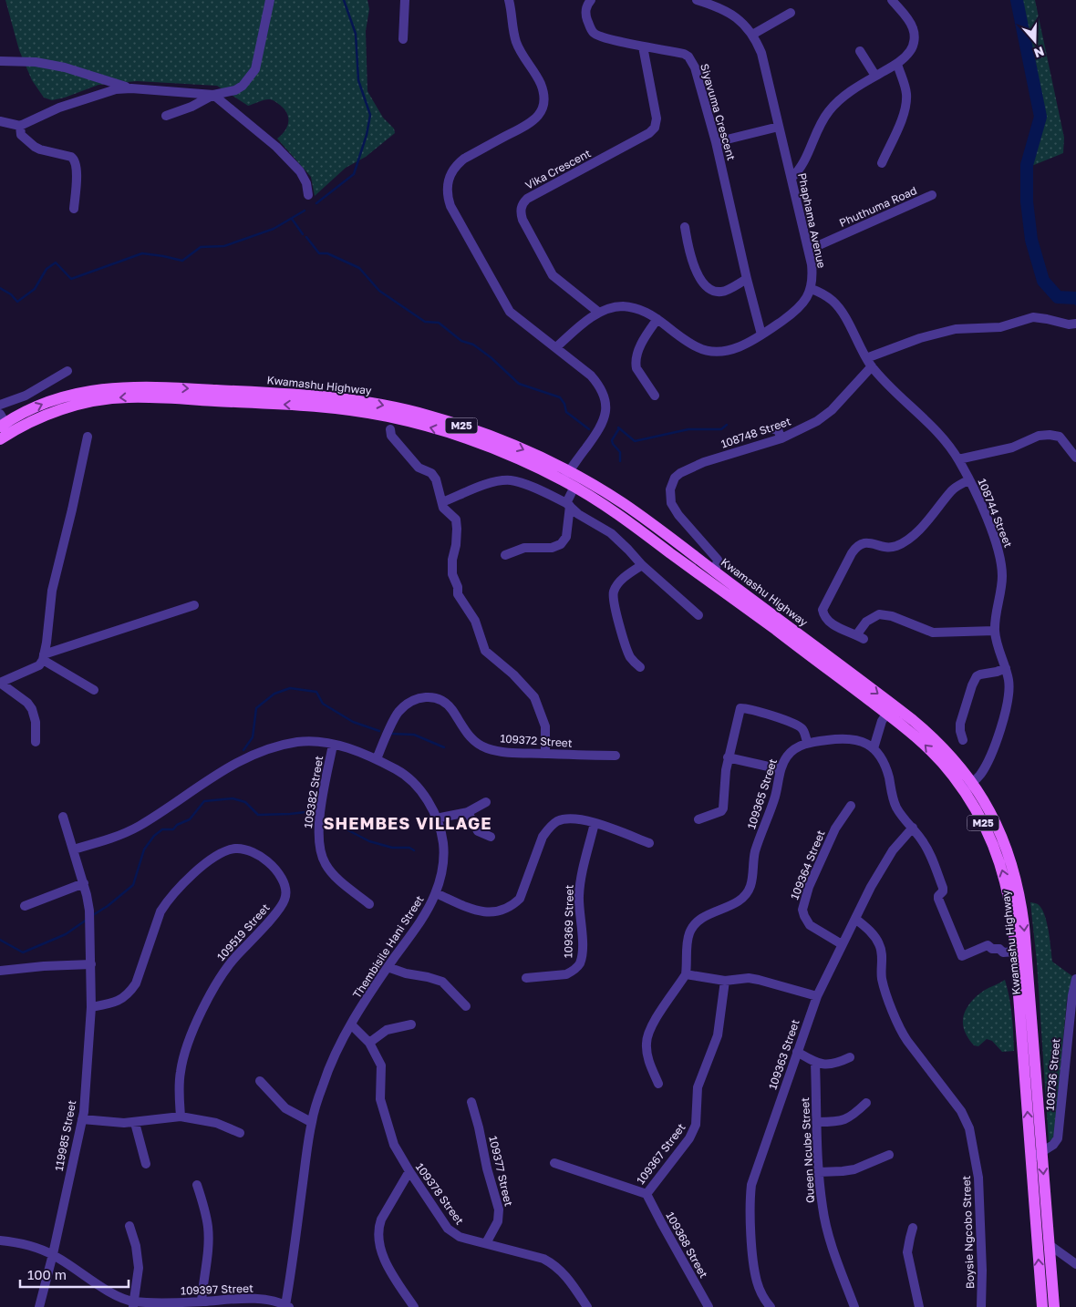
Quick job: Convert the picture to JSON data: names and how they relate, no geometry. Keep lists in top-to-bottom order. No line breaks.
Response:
{"streets":{"main road":["Kwamashu Highway","M25"],"street":["Siyavuma Crescent","Vika Crescent","Phuthuma Road","Phaphama Avenue","108748 Street","108744 Street","109372 Street","109382 Street","109365 Street","109364 Street","109369 Street","109519 Street","Thembisile Hani Street","109363 Street","108736 Street","119985 Street","Queen Ncube Street","109367 Street","109377 Street","109378 Street","Boysie Ngcobo Street","109368 Street","109397 Street"]},"crossings":[["Siyavuma Crescent","Vika Crescent"],["Phuthuma Road","Phaphama Avenue"],["Phaphama Avenue","108744 Street"],["Kwamashu Highway","108748 Street"],["Kwamashu Highway","108744 Street"],["Kwamashu Highway","108736 Street"],["108748 Street","108744 Street"],["109372 Street","Thembisile Hani Street"],["109382 Street","Thembisile Hani Street"],["109364 Street","109363 Street"],["109519 Street","119985 Street"],["Thembisile Hani Street","119985 Street"],["Thembisile Hani Street","109378 Street"],["Thembisile Hani Street","109397 Street"],["109363 Street","Boysie Ngcobo Street"],["119985 Street","109397 Street"],["109367 Street","109368 Street"],["109377 Street","109378 Street"]],"districts":["SHEMBES VILLAGE"],"scale_bar":"100 m","north":"bottom"}
